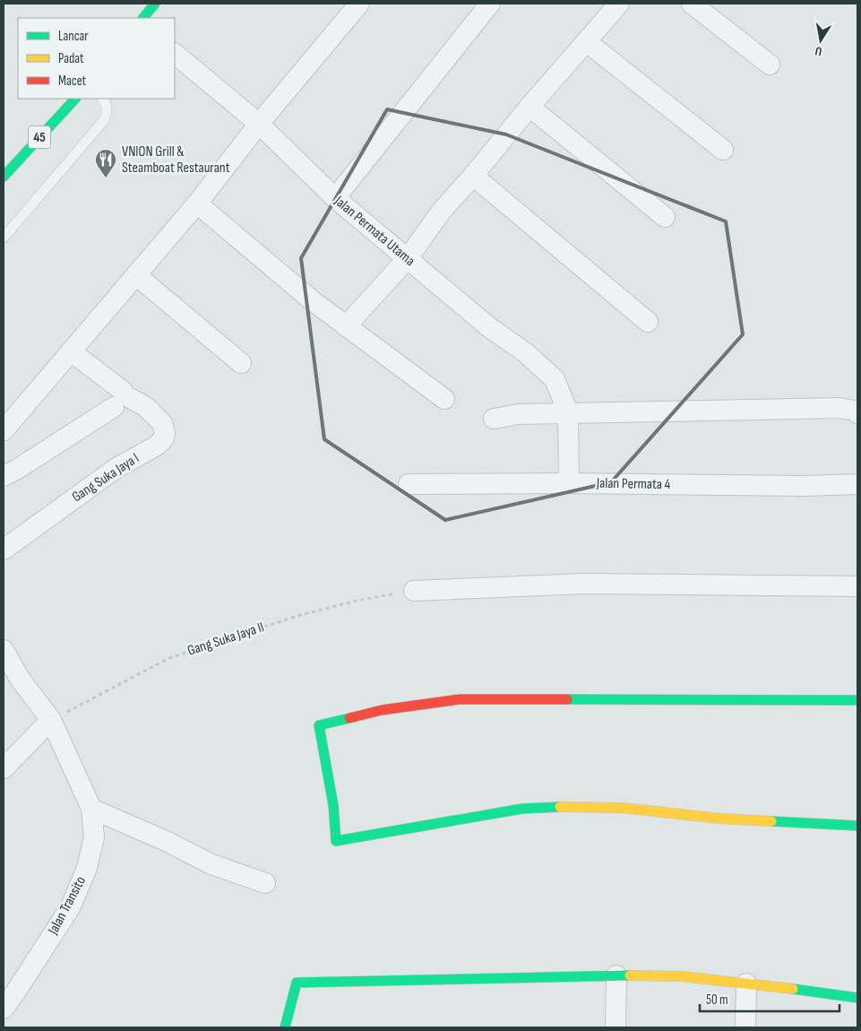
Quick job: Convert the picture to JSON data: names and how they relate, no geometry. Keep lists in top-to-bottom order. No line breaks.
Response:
{"streets":{"street":["45","Jalan Permata Utama","Gang Suka Jaya I","Jalan Permata 4","Jalan Transito"],"path":["Gang Suka Jaya II"]},"crossings":[["Gang Suka Jaya II","Jalan Transito"]],"places":{"restaurant":["VNION Grill & Steamboat Restaurant"]},"legend":["Lancar","Padat","Macet"],"scale_bar":"50 m","north":"bottom"}
